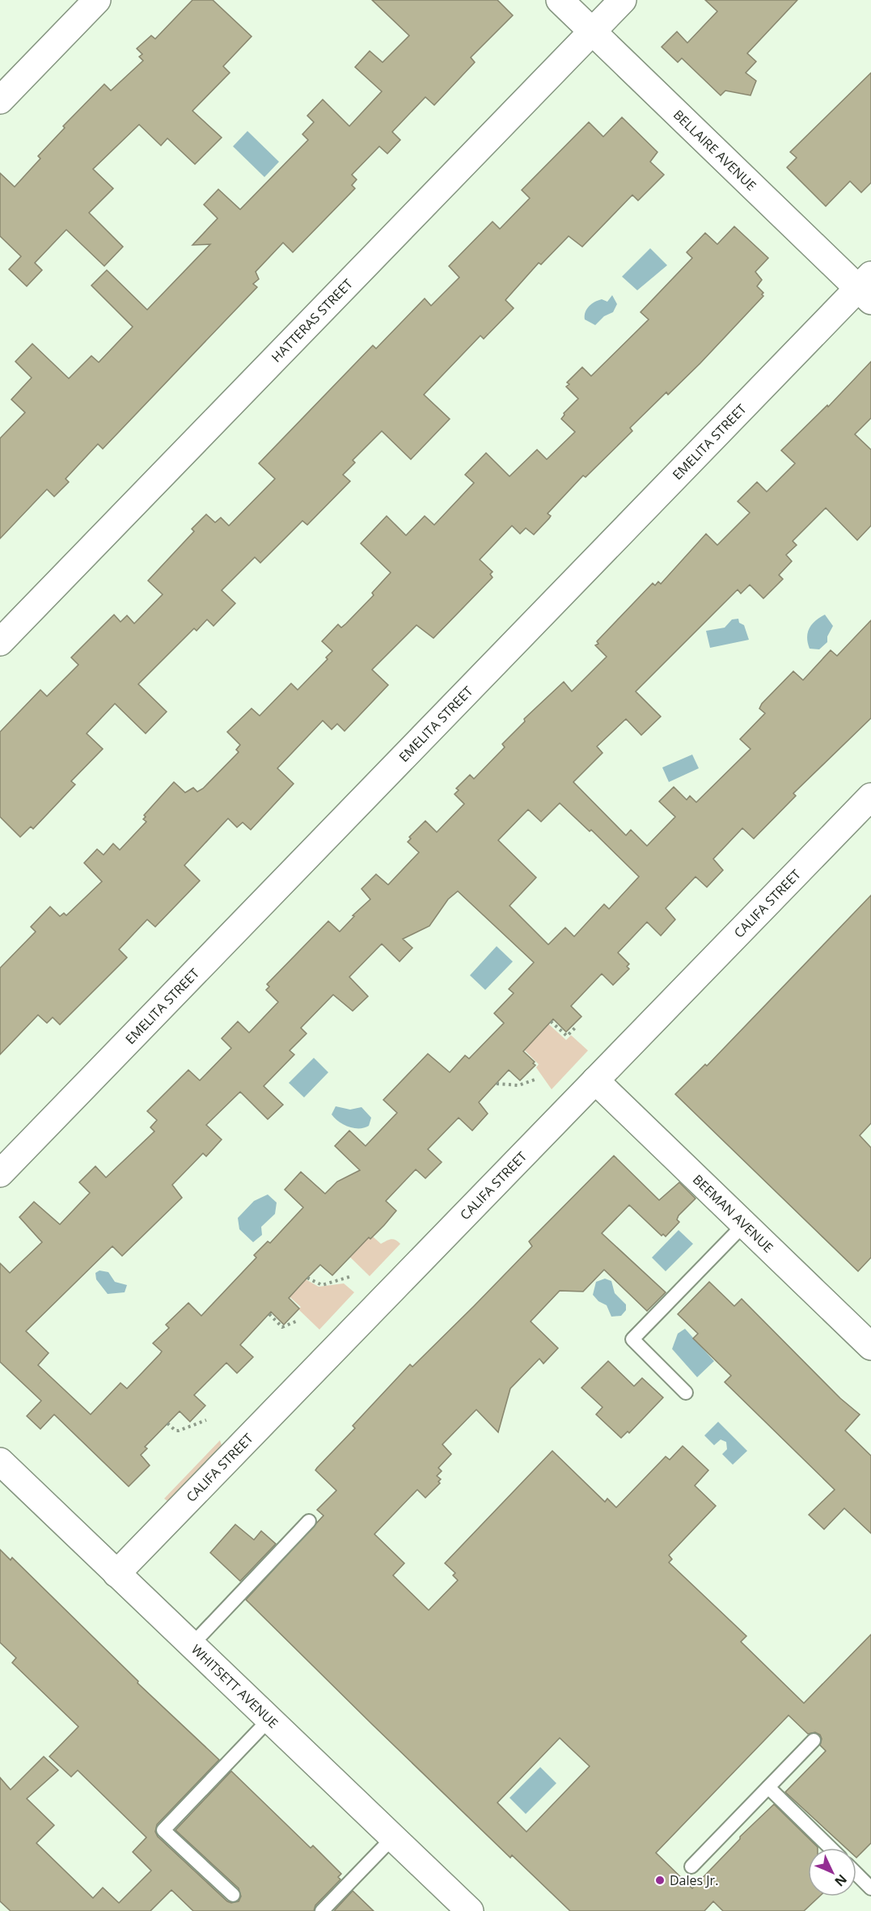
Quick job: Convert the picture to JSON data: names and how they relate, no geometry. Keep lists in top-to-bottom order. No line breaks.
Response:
{"streets":{"street":["BELLAIRE AVENUE","HATTERAS STREET","EMELITA STREET","CALIFA STREET","BEEMAN AVENUE","WHITSETT AVENUE"]},"crossings":[["BELLAIRE AVENUE","HATTERAS STREET"],["BELLAIRE AVENUE","EMELITA STREET"],["CALIFA STREET","BEEMAN AVENUE"],["CALIFA STREET","WHITSETT AVENUE"]],"places":["Dales Jr."],"north":"bottom right"}
